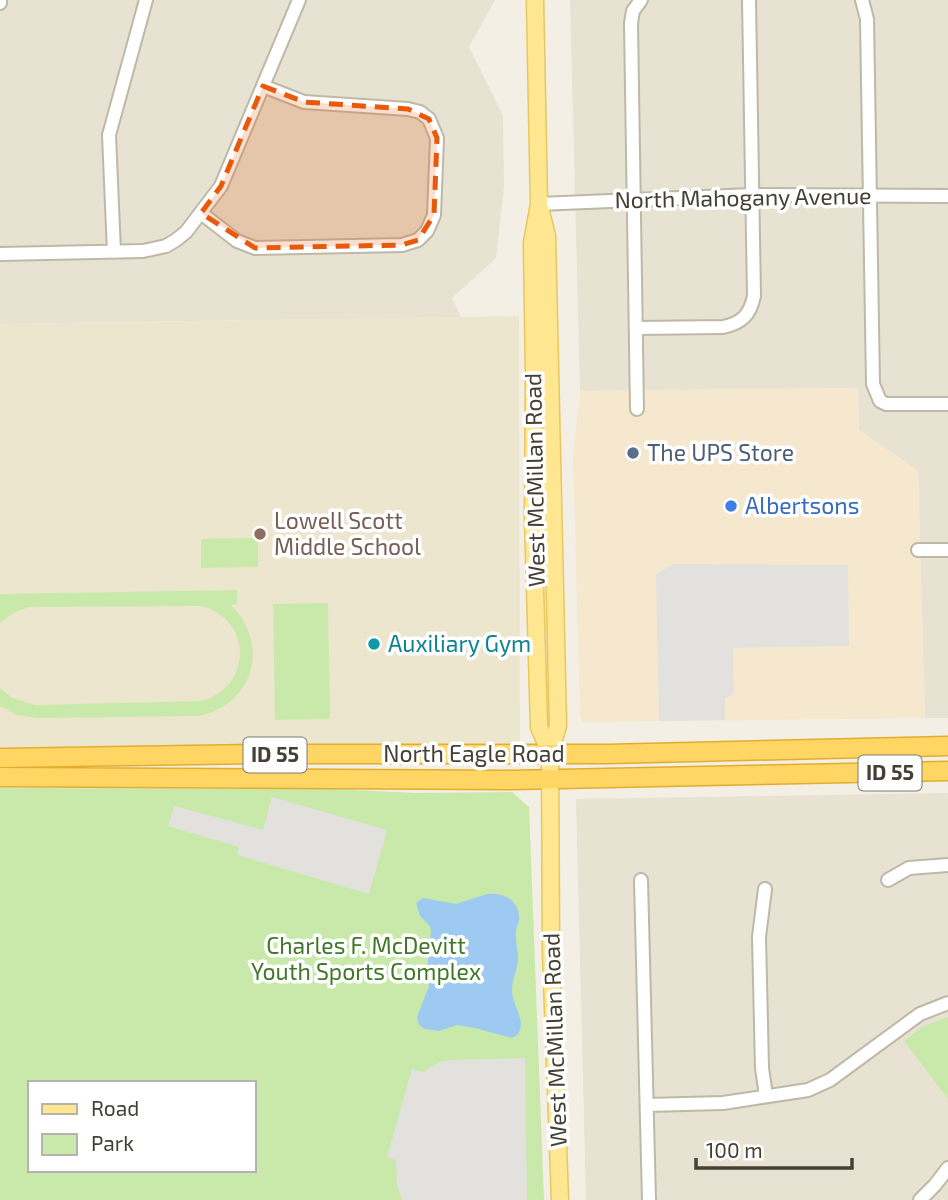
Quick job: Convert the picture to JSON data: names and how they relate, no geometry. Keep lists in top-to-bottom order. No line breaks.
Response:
{"streets":{"highway":["North Eagle Road","ID 55"],"main road":["West McMillan Road"],"street":["North Mahogany Avenue"]},"crossings":[["North Mahogany Avenue","West McMillan Road"],["West McMillan Road","North Eagle Road"]],"parks":["Charles F. McDevitt Youth Sports Complex"],"places":["The UPS Store","Albertsons","Lowell Scott Middle School","Auxiliary Gym"],"legend":["Road","Park"],"scale_bar":"100 m"}
